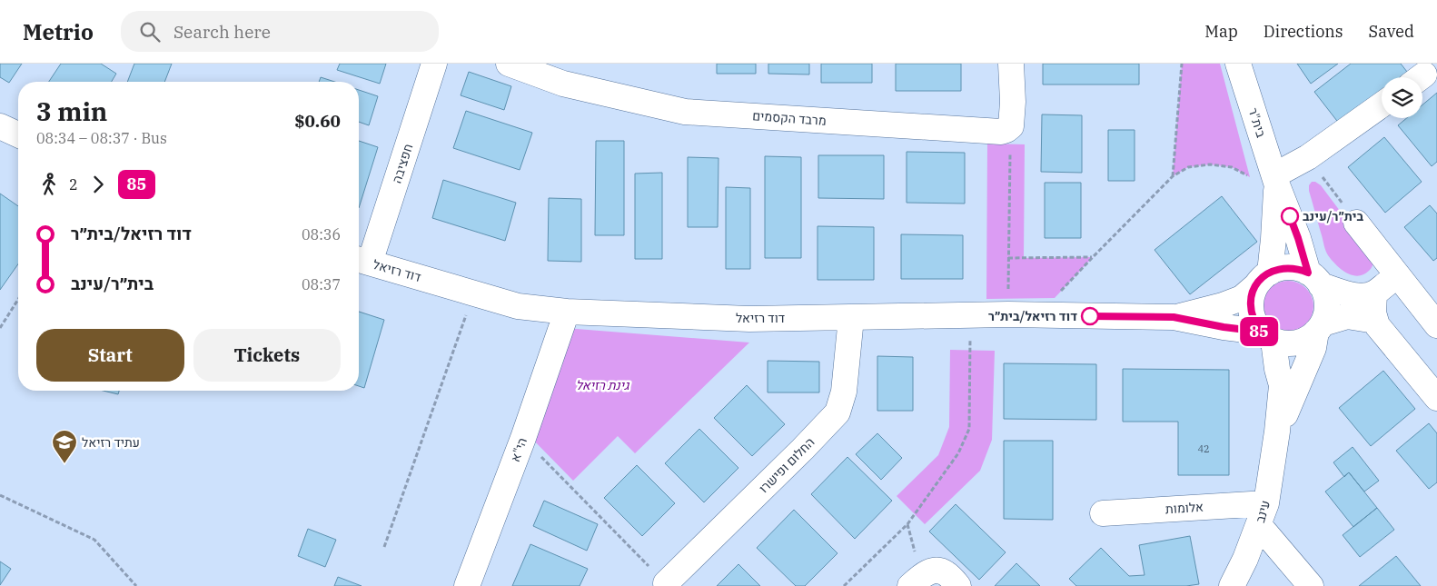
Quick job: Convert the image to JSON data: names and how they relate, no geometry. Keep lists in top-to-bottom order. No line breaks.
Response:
{"streets":{"street":["מרבד הקסמים","בית\"ר","חפציבה","דוד רזיאל","הי\"א","החלום ופישרו","אלומות","עינב"]},"crossings":[["בית\"ר","דוד רזיאל"],["בית\"ר","עינב"],["חפציבה","דוד רזיאל"],["דוד רזיאל","הי\"א"],["דוד רזיאל","החלום ופישרו"],["דוד רזיאל","עינב"],["אלומות","עינב"]],"parks":["גינת רזיאל"],"places":{"other":["בית״ר/עינב","דוד רזיאל/בית״ר"],"school or university":["עתיד רזיאל"]},"lines":["bus line 85"],"house_numbers":["42"],"page":{"header":"Metrio","search":"Search here","nav":["Map","Directions","Saved"],"on_map":"85","heading":["3 min","08:34 – 08:37 · Bus","$0.60"],"legs":["2","85"],"list":[{"name":"דוד רזיאל/בית״ר","value":"08:36"},{"name":"בית״ר/עינב","value":"08:37"}],"buttons":["Start","Tickets"]}}
